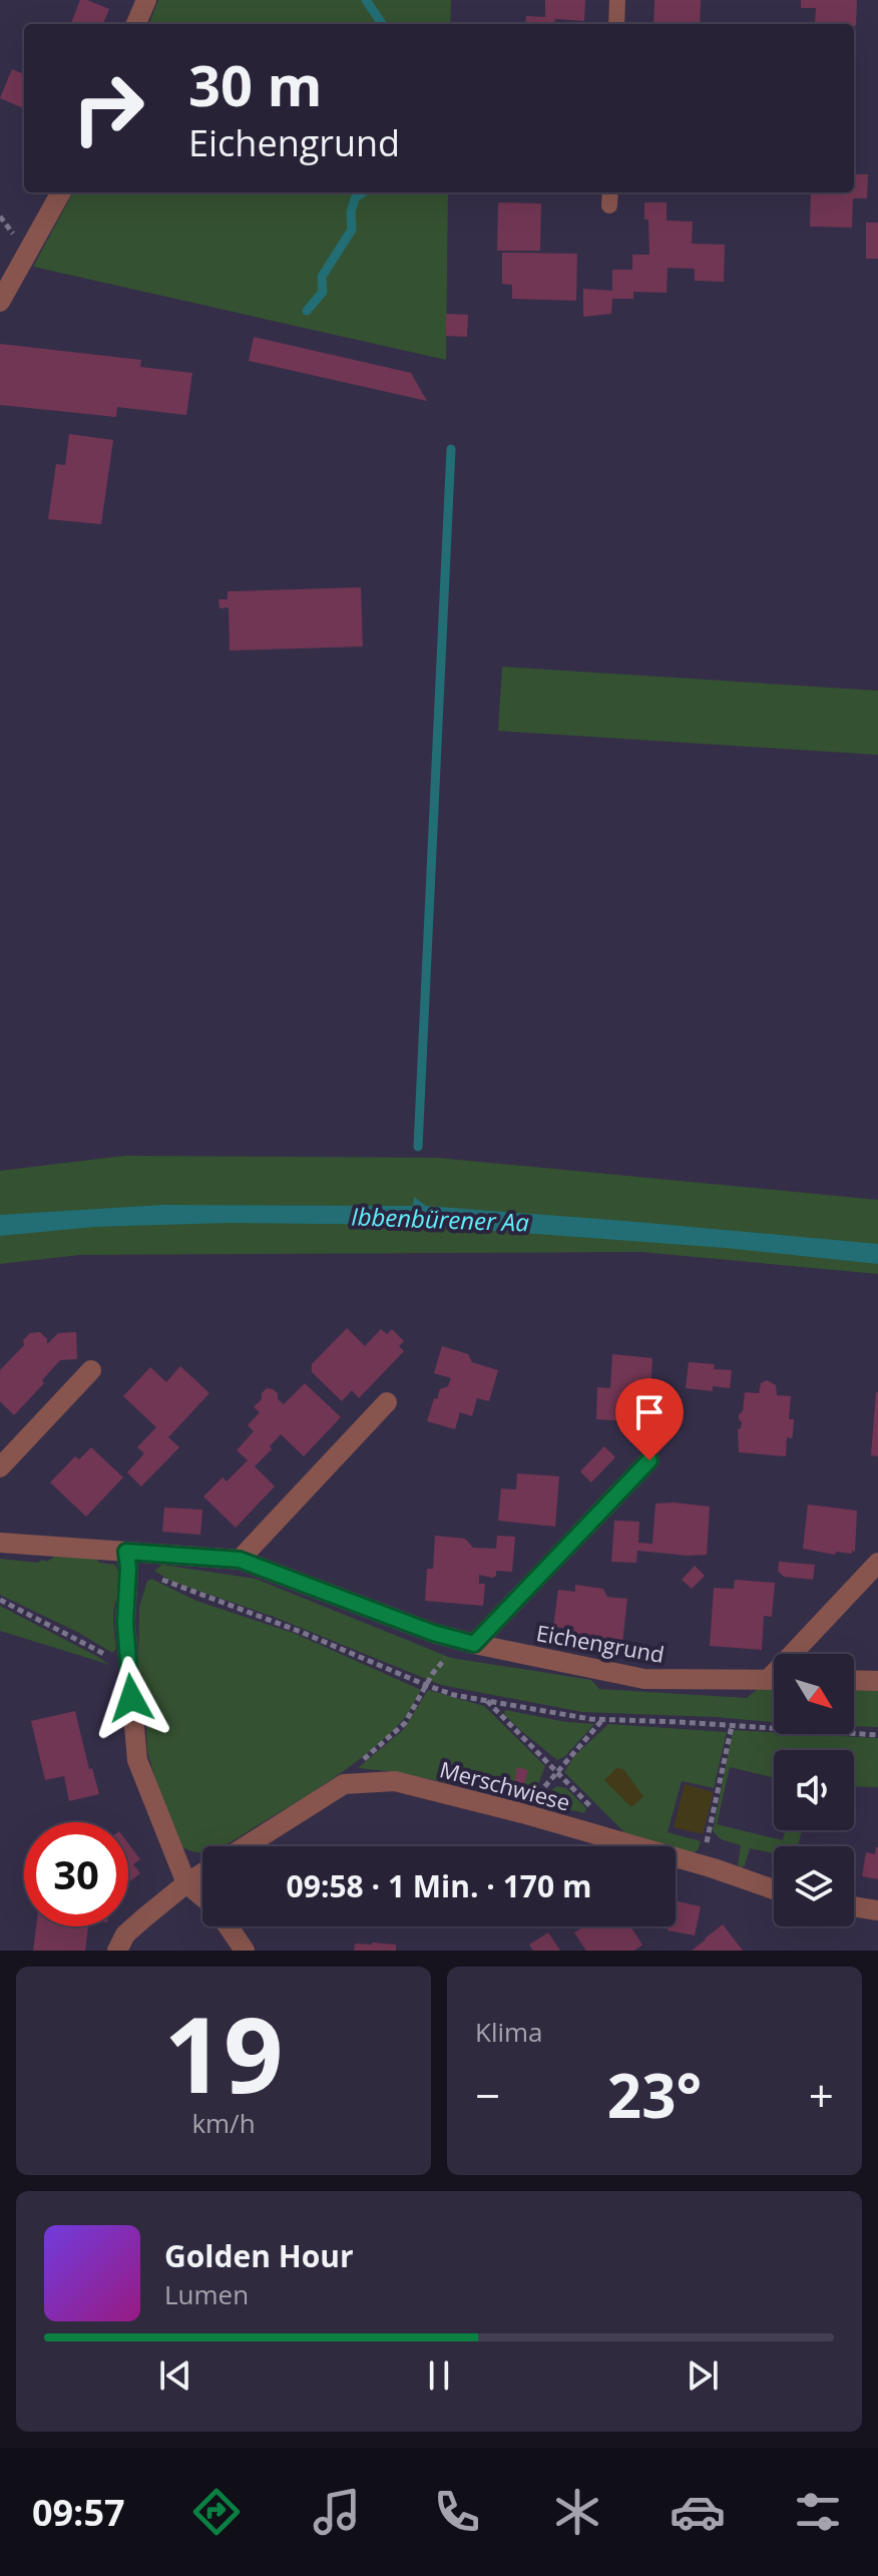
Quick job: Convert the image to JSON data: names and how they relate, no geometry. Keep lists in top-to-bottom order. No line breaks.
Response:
{"streets":{"street":["Eichengrund","Merschwiese"]},"water":["Ibbenbürener Aa"],"north":"bottom right","page":{"turn":["30 m","Eichengrund"],"limit":"30","trip":"09:58 · 1 Min. · 170 m","tile":[["19","km/h"],"Klima"],"heat":["−","23°","+"],"song":["Golden Hour","Lumen"],"tabs":"09:57"}}
